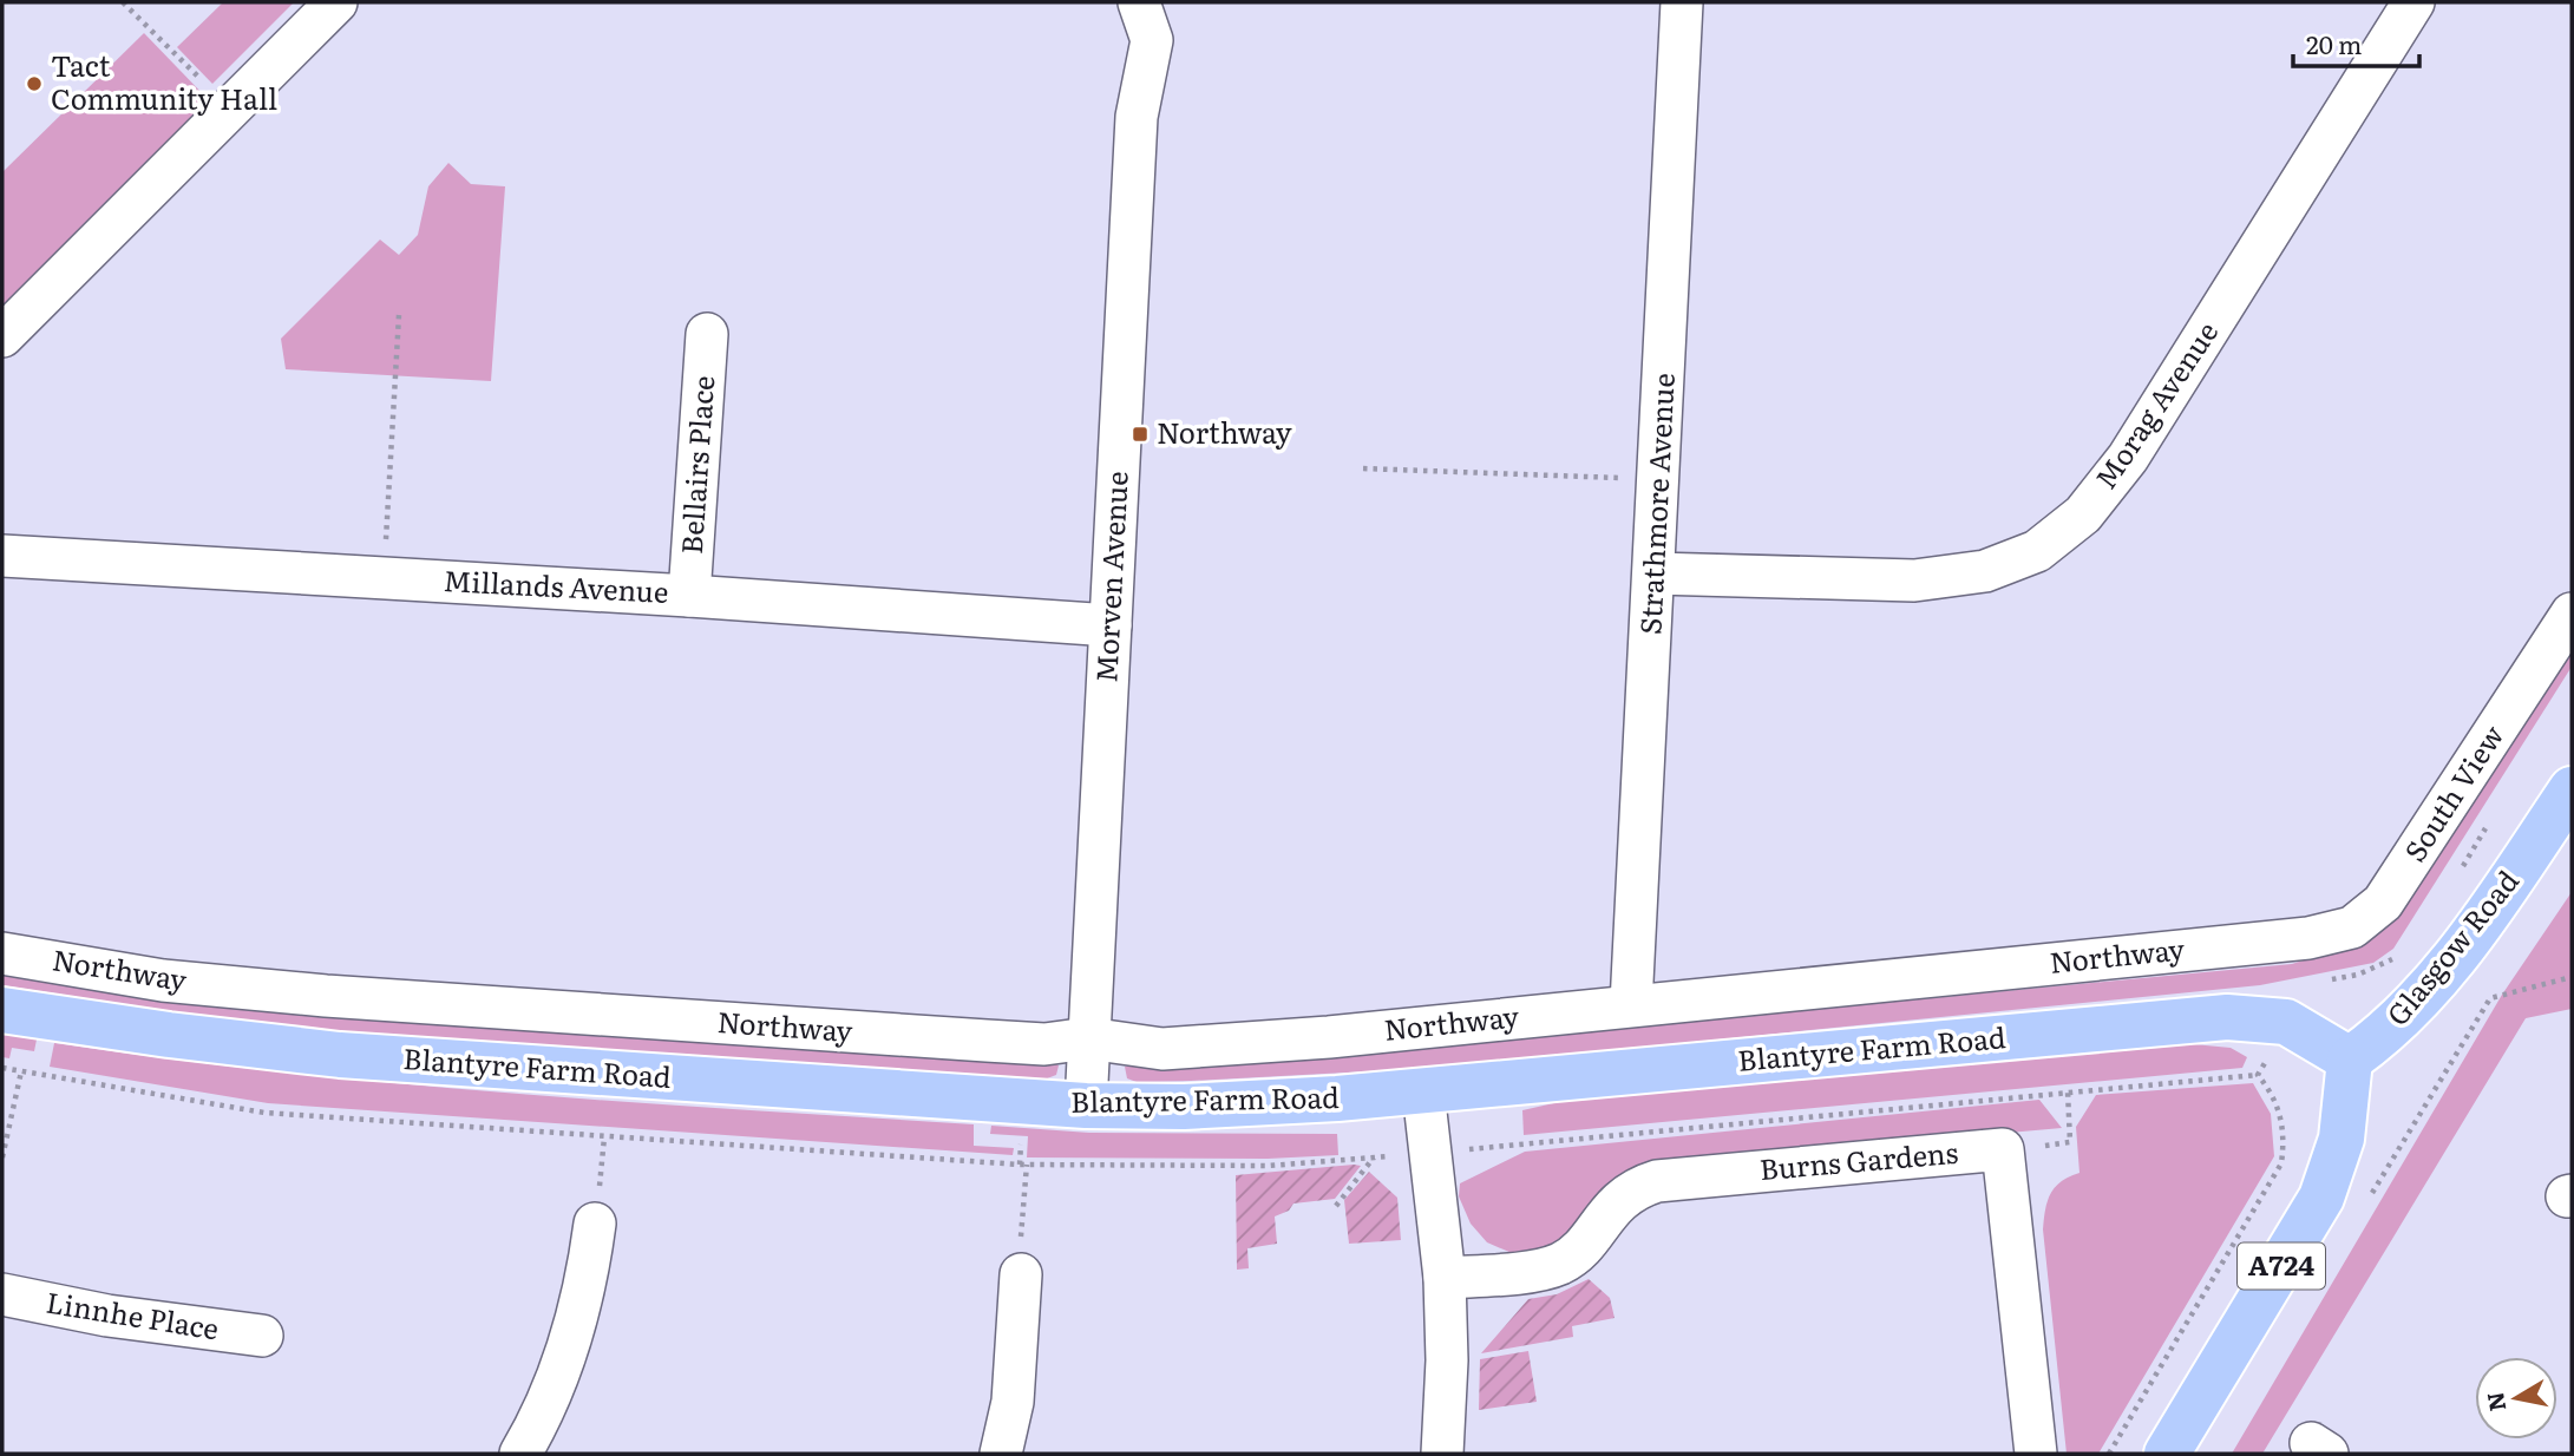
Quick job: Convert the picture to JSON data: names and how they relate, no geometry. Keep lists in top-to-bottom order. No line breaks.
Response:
{"streets":{"main road":["Glasgow Road","Blantyre Farm Road","A724"],"street":["Morag Avenue","Bellairs Place","Strathmore Avenue","Morven Avenue","Millands Avenue","South View","Northway","Burns Gardens","Linnhe Place"]},"crossings":[["Morag Avenue","Strathmore Avenue"],["Bellairs Place","Millands Avenue"],["Strathmore Avenue","Northway"],["Morven Avenue","Millands Avenue"],["Morven Avenue","Northway"],["Morven Avenue","Blantyre Farm Road"],["South View","Northway"],["Glasgow Road","Blantyre Farm Road"],["Glasgow Road","A724"],["Blantyre Farm Road","A724"]],"places":{"other":["Tact Community Hall"],"transit":["Northway"]},"scale_bar":"20 m","north":"left"}
